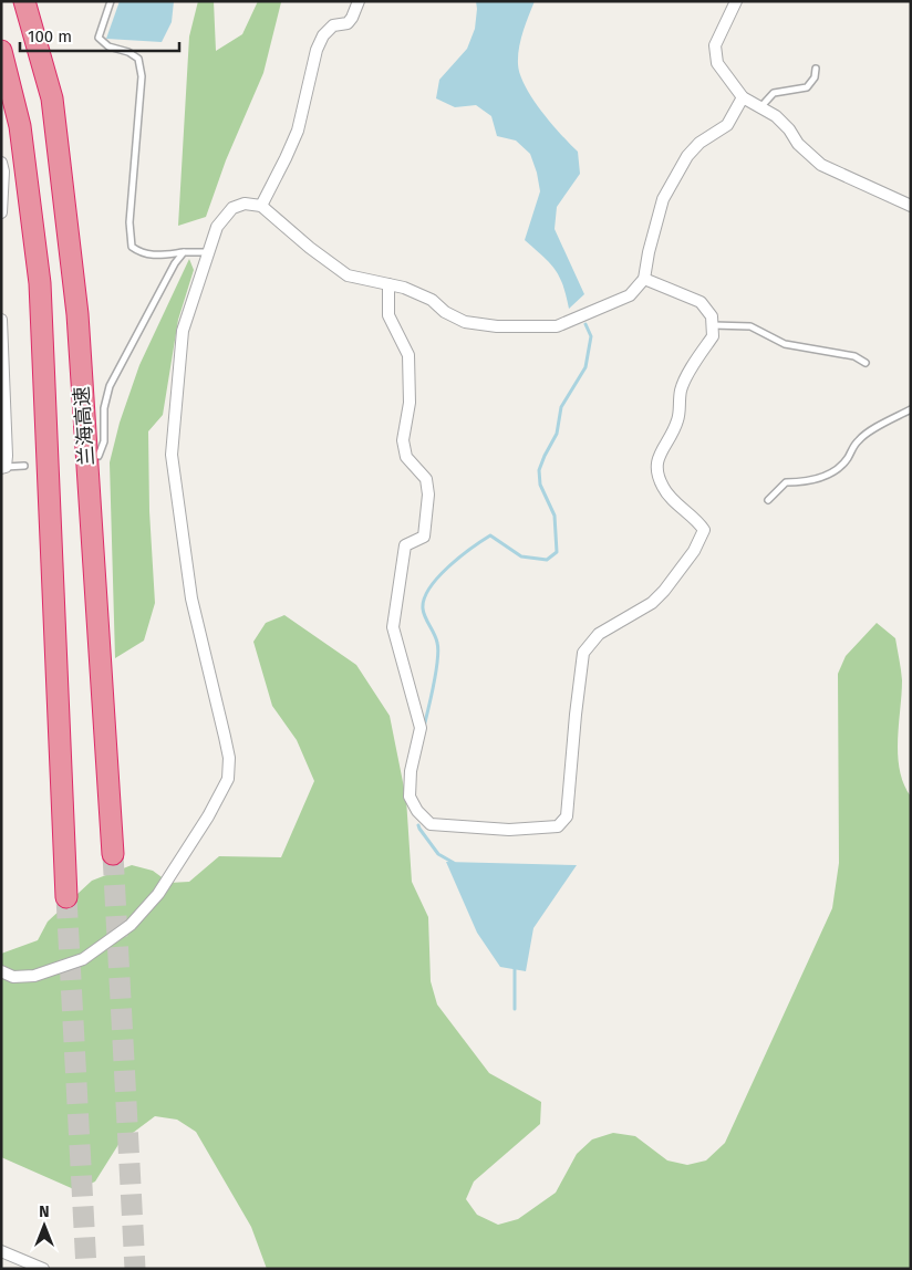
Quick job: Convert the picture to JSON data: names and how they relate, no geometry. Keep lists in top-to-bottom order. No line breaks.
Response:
{"streets":{"highway":["兰海高速"]},"scale_bar":"100 m","north":"top"}
